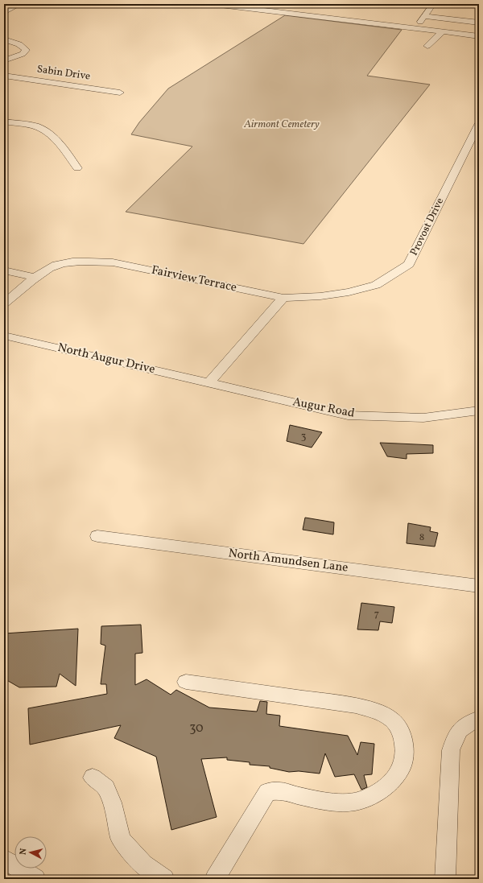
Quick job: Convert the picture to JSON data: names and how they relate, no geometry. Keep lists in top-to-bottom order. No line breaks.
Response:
{"streets":{"street":["Sabin Drive","Provost Drive","Fairview Terrace","North Augur Drive","Augur Road","North Amundsen Lane"]},"crossings":[["Provost Drive","Fairview Terrace"],["North Augur Drive","Augur Road"]],"parks":["Airmont Cemetery"],"house_numbers":["3","8","7","30"],"north":"left"}
